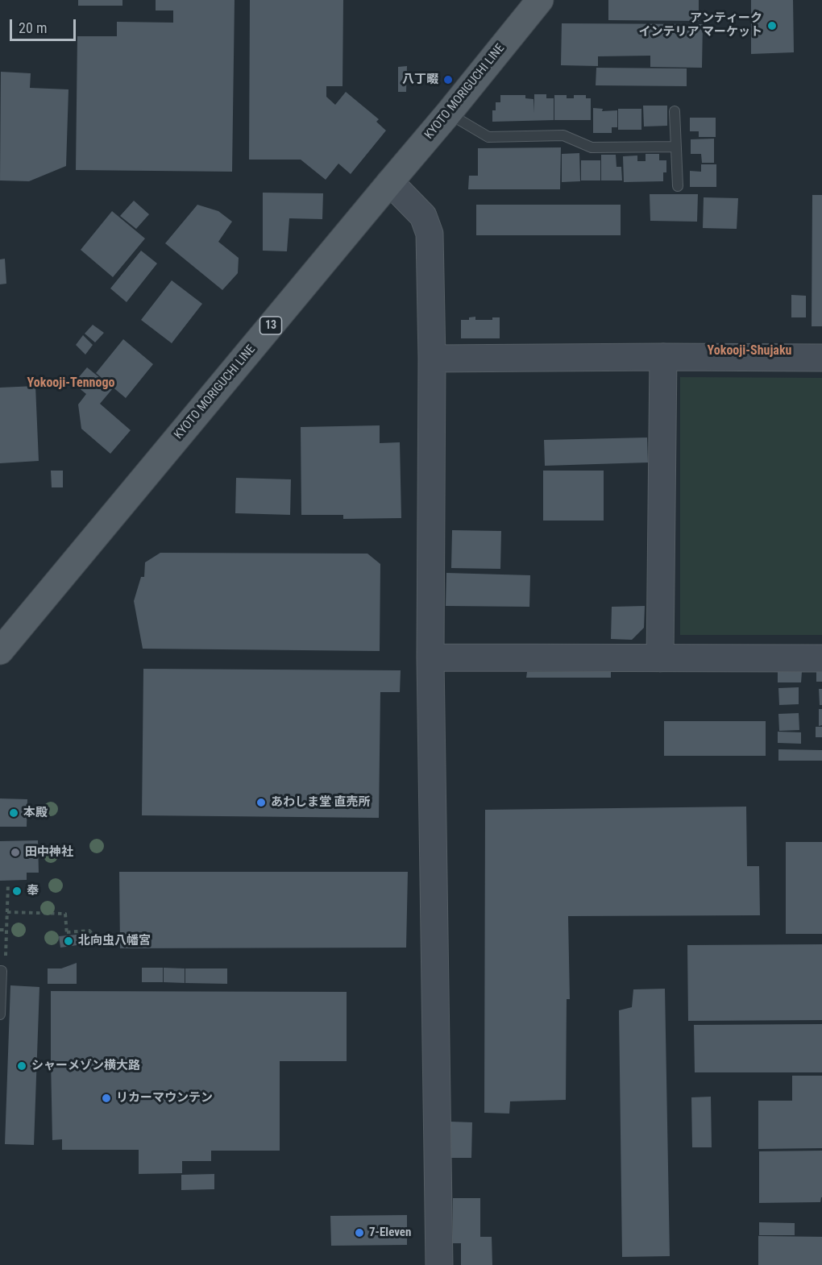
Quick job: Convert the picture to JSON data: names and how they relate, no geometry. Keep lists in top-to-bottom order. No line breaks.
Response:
{"streets":{"main road":["KYOTO MORIGUCHI LINE","13"]},"districts":["Yokooji-Shujaku","Yokooji-Tennogo"],"places":["アンティーク インテリア マーケット","八丁畷","あわしま堂 直売所","本殿","田中神社","奉","北向虫八幡宮","シャーメゾン横大路","リカーマウンテン","7-Eleven"],"scale_bar":"20 m"}
